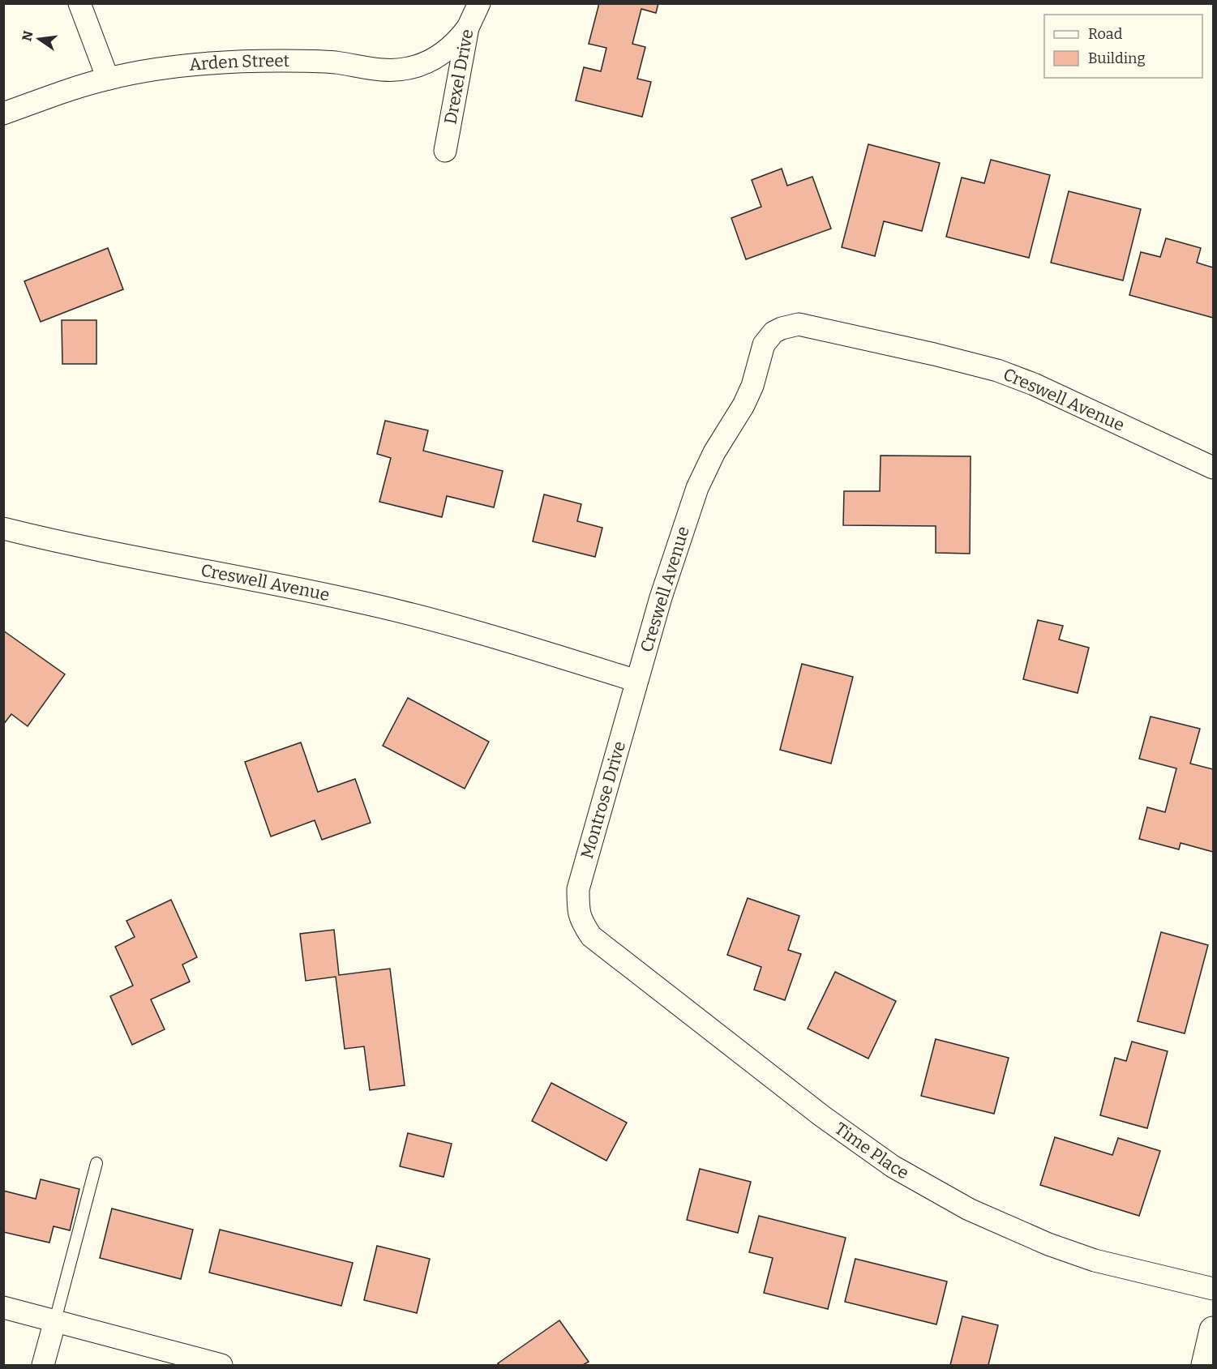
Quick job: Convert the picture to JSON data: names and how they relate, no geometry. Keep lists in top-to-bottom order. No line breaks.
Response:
{"streets":{"street":["Arden Street","Drexel Drive","Creswell Avenue","Montrose Drive","Time Place"]},"crossings":[["Arden Street","Drexel Drive"],["Creswell Avenue","Montrose Drive"],["Montrose Drive","Time Place"]],"legend":["Road","Building"],"north":"left"}
